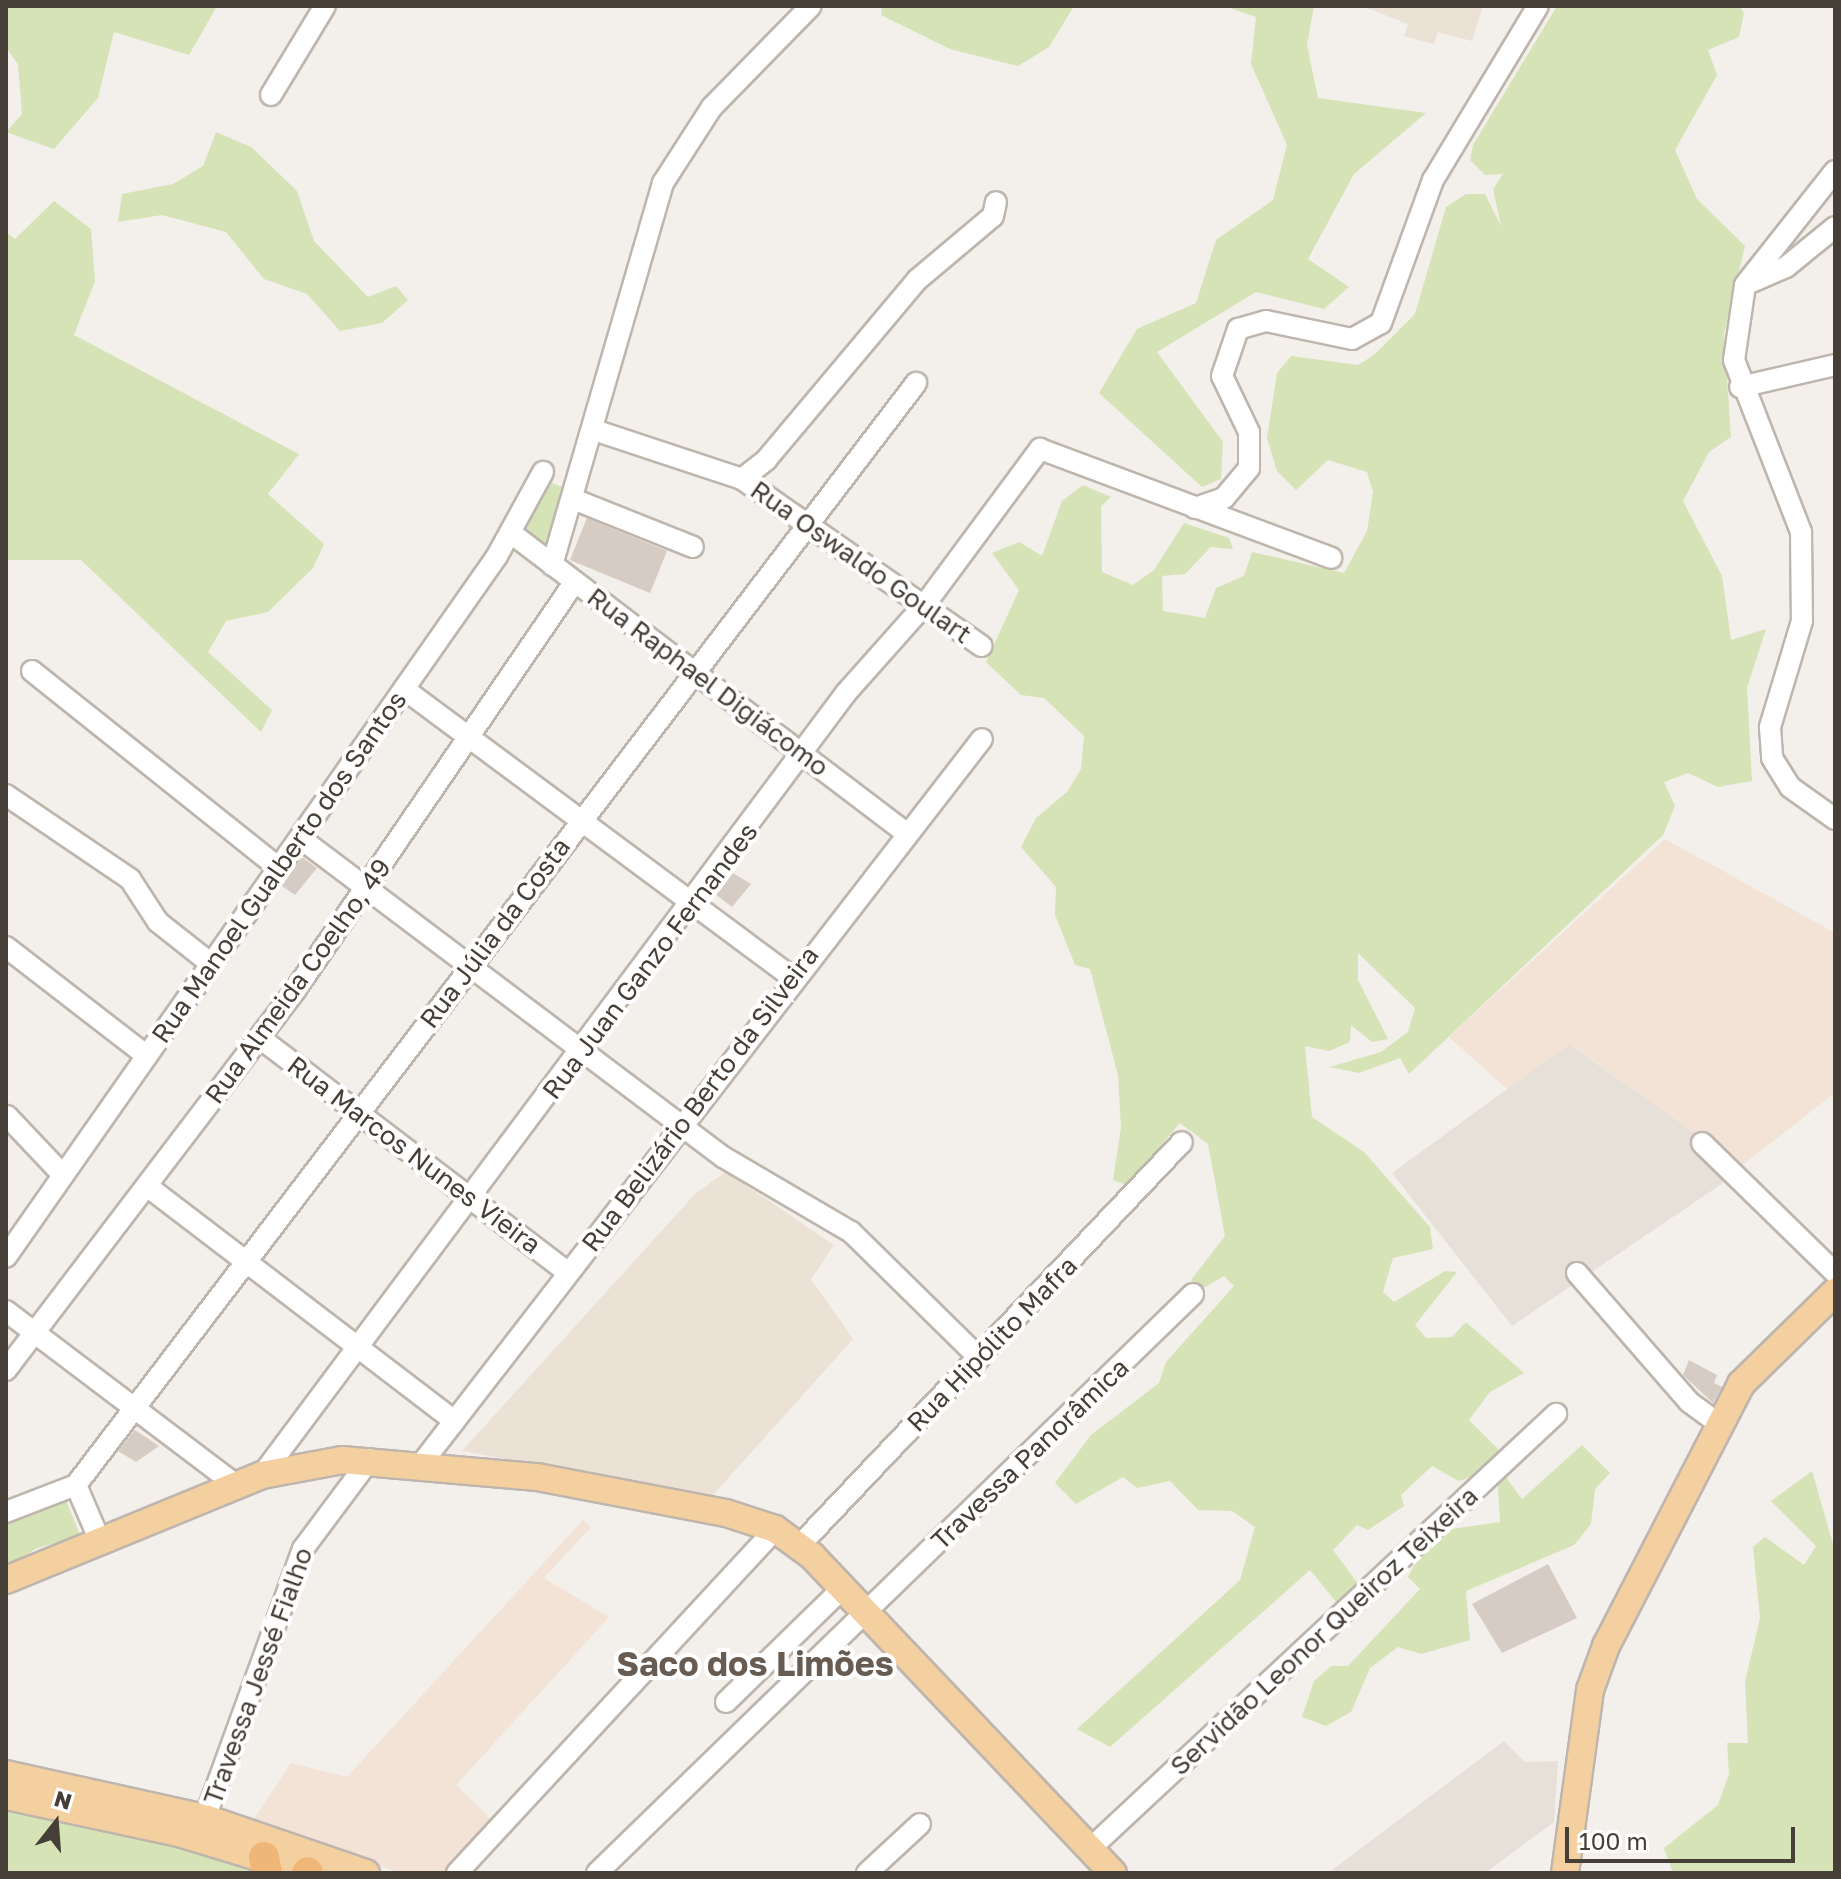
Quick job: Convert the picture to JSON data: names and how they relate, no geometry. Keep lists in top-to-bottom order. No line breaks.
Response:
{"streets":{"street":["Rua Oswaldo Goulart","Rua Raphael Digiácomo","Rua Manoel Gualberto dos Santos","Rua Júlia da Costa","Rua Juan Ganzo Fernandes","Rua Almeida Coelho, 49","Rua Belizário Berto da Silveira","Rua Marcos Nunes Vieira","Rua Hipólito Mafra","Travessa Panorâmica","Servidão Leonor Queiroz Teixeira","Travessa Jessé Fialho"]},"crossings":[["Rua Oswaldo Goulart","Rua Júlia da Costa"],["Rua Oswaldo Goulart","Rua Juan Ganzo Fernandes"],["Rua Raphael Digiácomo","Rua Manoel Gualberto dos Santos"],["Rua Raphael Digiácomo","Rua Júlia da Costa"],["Rua Raphael Digiácomo","Rua Juan Ganzo Fernandes"],["Rua Raphael Digiácomo","Rua Almeida Coelho, 49"],["Rua Raphael Digiácomo","Rua Belizário Berto da Silveira"],["Rua Júlia da Costa","Rua Marcos Nunes Vieira"],["Rua Juan Ganzo Fernandes","Rua Marcos Nunes Vieira"],["Rua Almeida Coelho, 49","Rua Marcos Nunes Vieira"],["Rua Belizário Berto da Silveira","Rua Marcos Nunes Vieira"]],"districts":["Saco dos Limões"],"scale_bar":"100 m","north":"top"}
